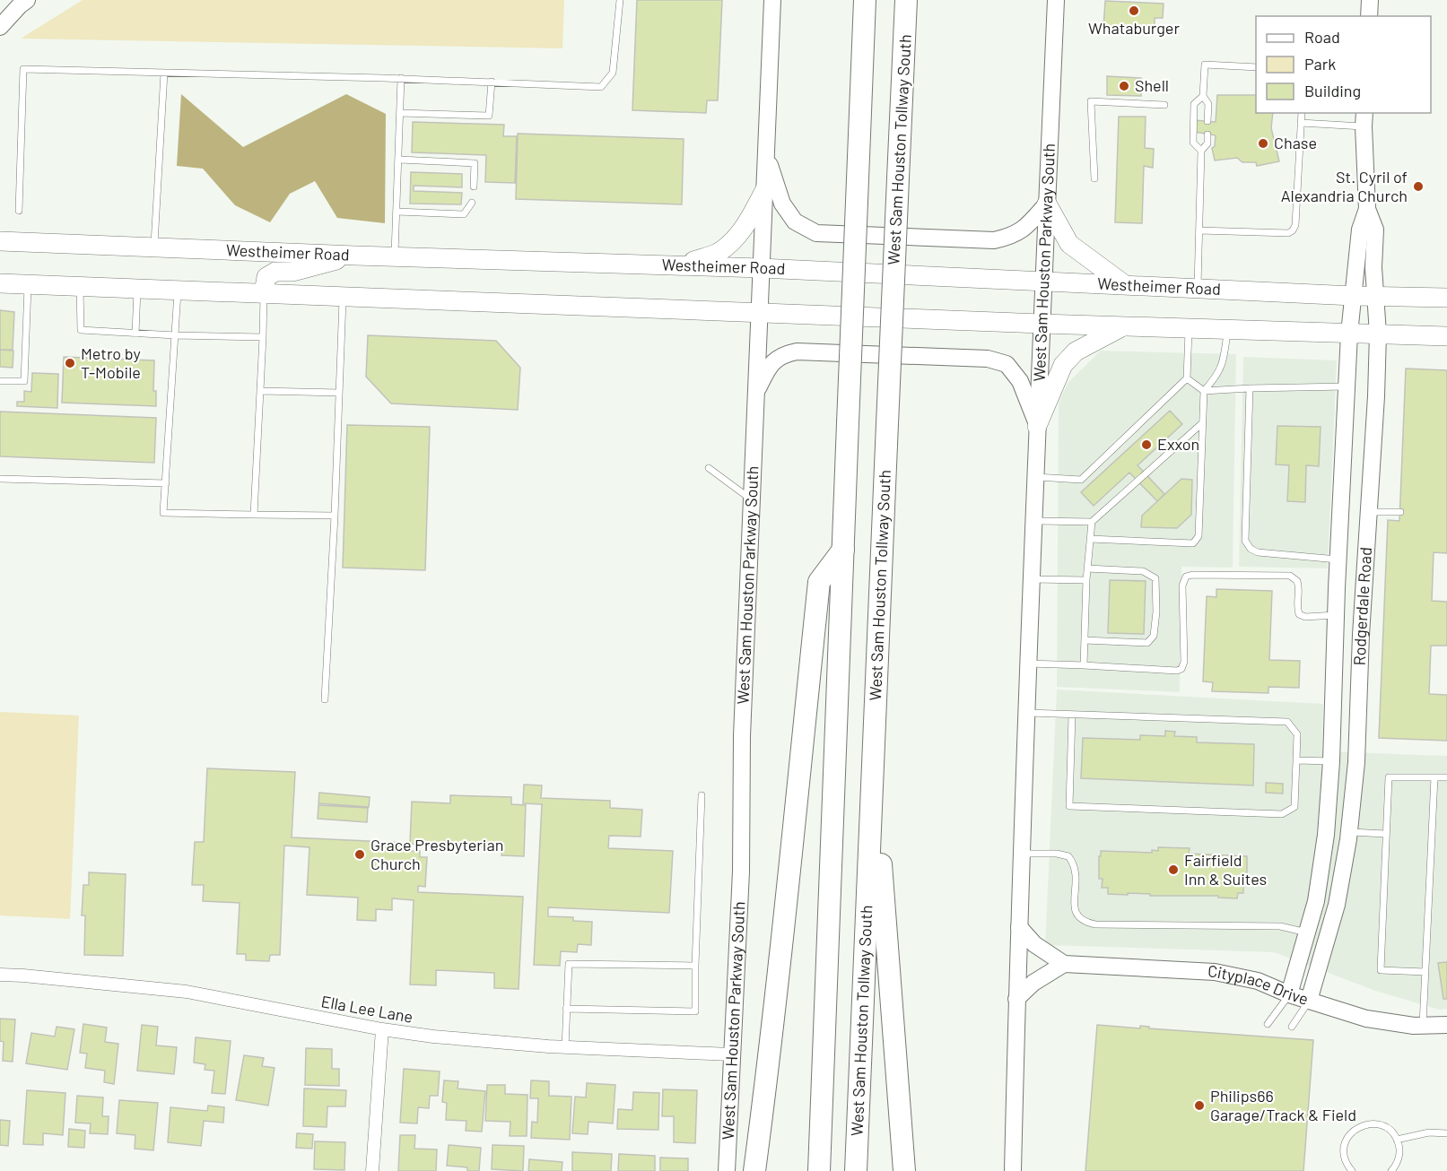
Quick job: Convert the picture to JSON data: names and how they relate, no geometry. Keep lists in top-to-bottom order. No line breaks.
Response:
{"streets":{"highway":["West Sam Houston Tollway South"],"main road":["Westheimer Road","West Sam Houston Parkway South","Rodgerdale Road","Cityplace Drive"],"street":["Ella Lee Lane"]},"crossings":[["Westheimer Road","West Sam Houston Parkway South"],["Westheimer Road","Rodgerdale Road"],["West Sam Houston Parkway South","Ella Lee Lane"],["Rodgerdale Road","Cityplace Drive"]],"places":["Whataburger","Shell","Chase","St. Cyril of Alexandria Church","Metro by T-Mobile","Exxon","Grace Presbyterian Church","Fairfield Inn & Suites","Philips66 Garage/Track & Field"],"legend":["Road","Park","Building"]}
